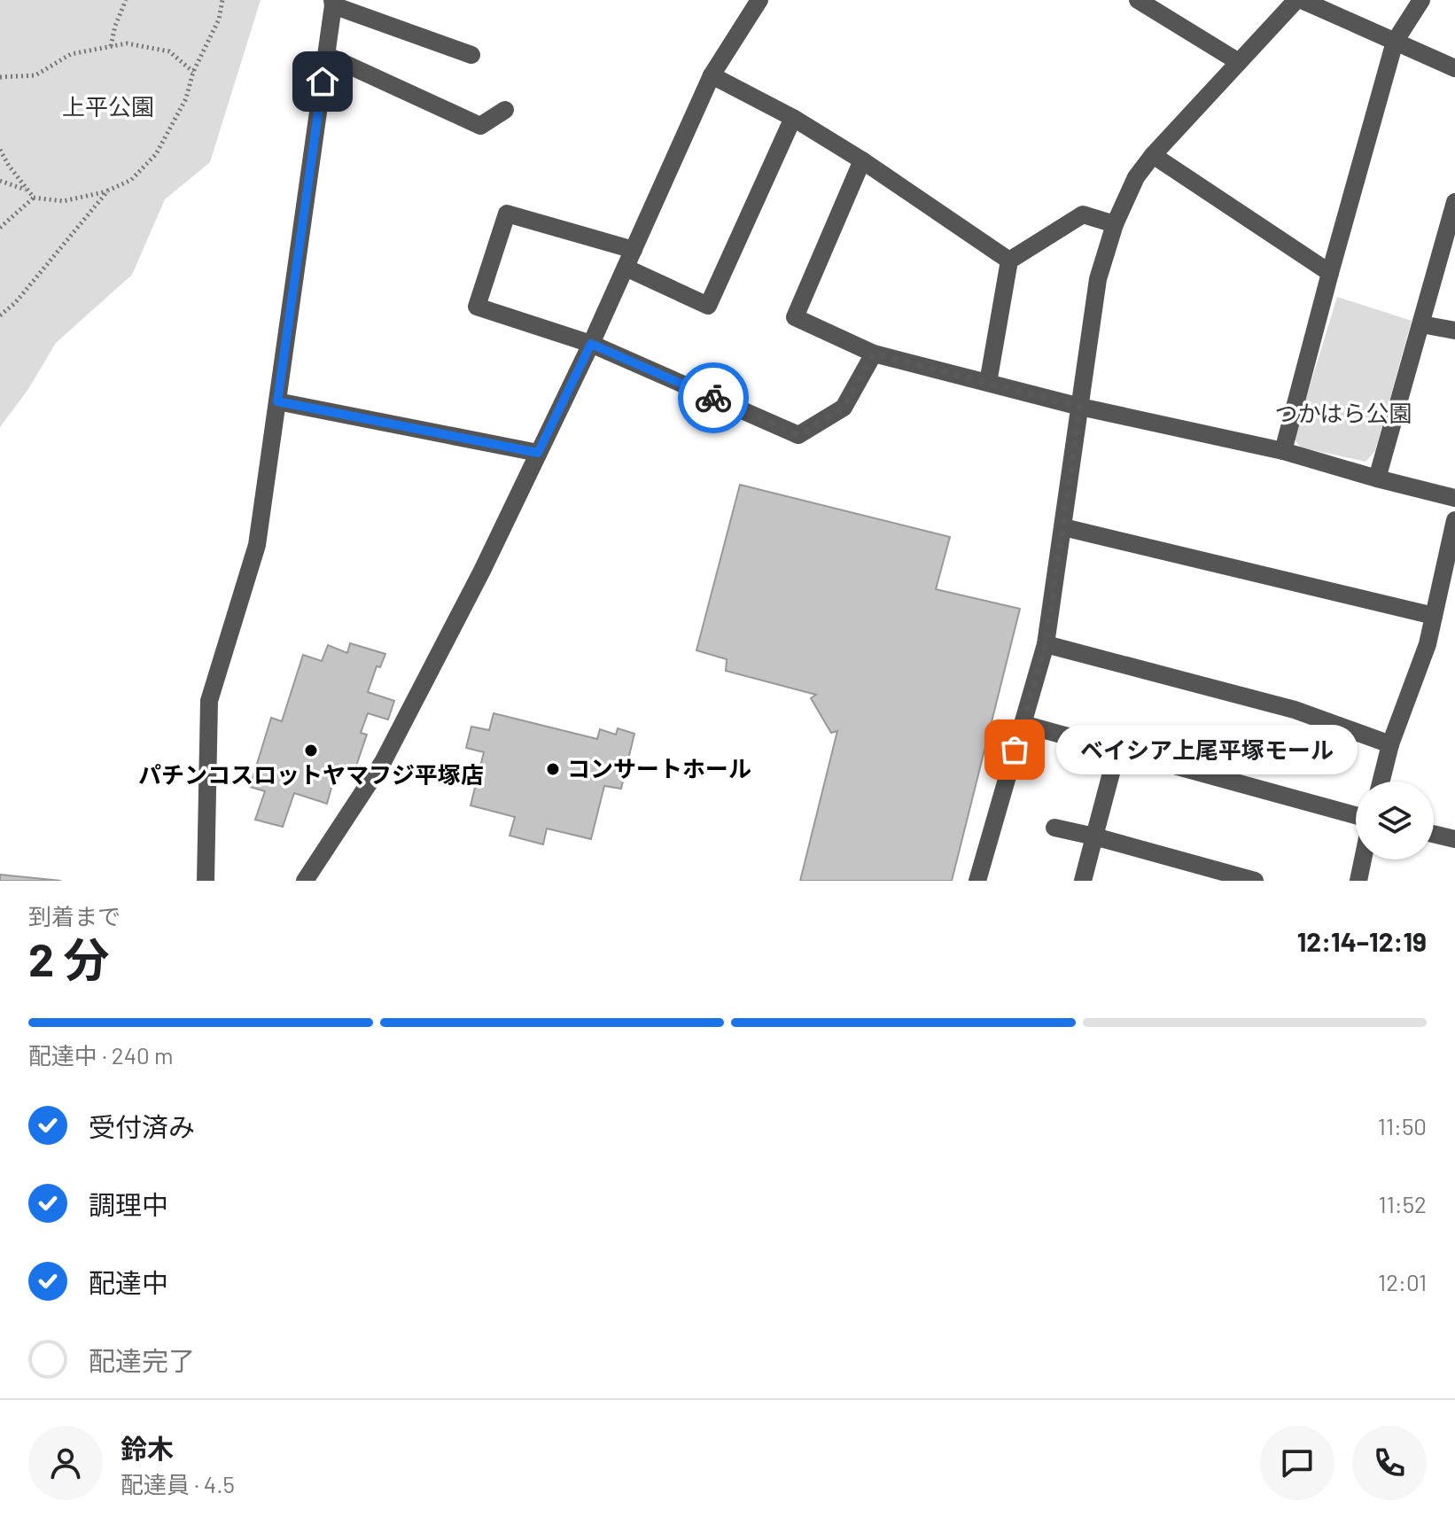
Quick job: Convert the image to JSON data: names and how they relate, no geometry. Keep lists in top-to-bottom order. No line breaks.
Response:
{"parks":["上平公園","つかはら公園"],"places":["ベイシア上尾平塚モール","パチンコスロットヤマフジ平塚店","コンサートホール"],"page":{"bubble":"ベイシア上尾平塚モール","heading":["2 分","到着まで","12:14–12:19"],"panel":["鈴木","配達員 · 4.5"],"bar":"配達中 · 240 m","list":[["受付済み","11:50"],["調理中","11:52"],["配達中","12:01"],"配達完了"]}}
